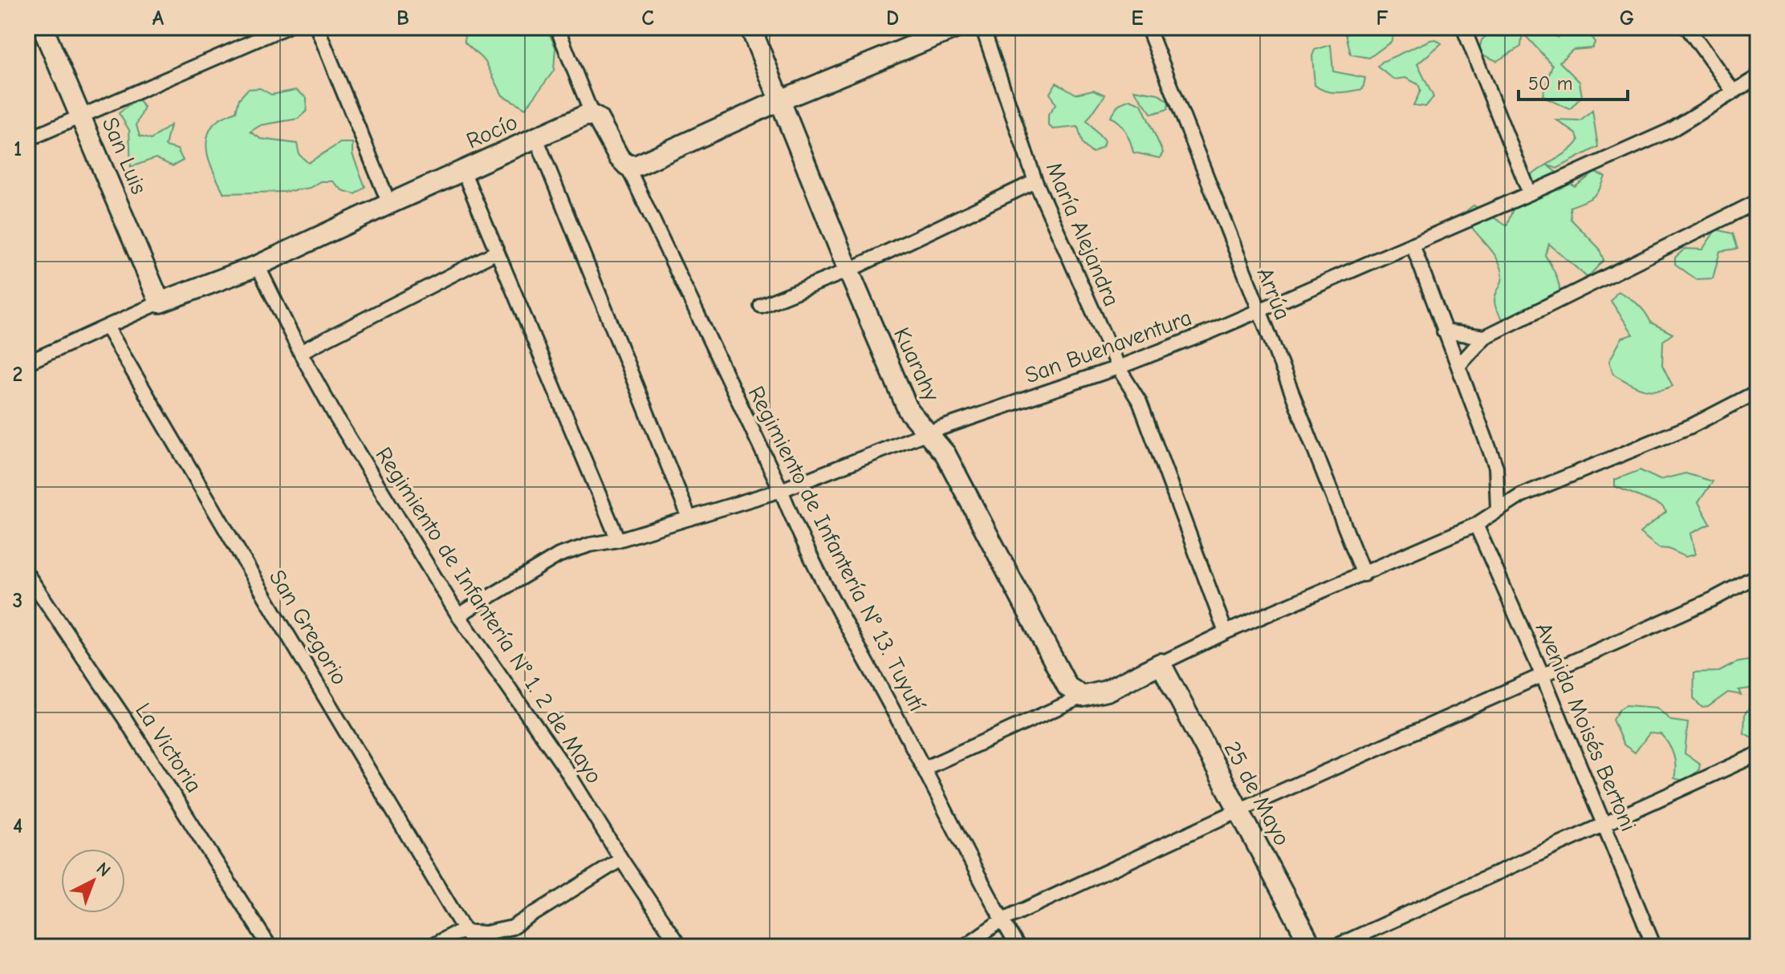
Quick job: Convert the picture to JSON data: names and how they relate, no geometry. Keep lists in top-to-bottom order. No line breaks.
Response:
{"streets":{"street":["Rocío","San Luis","María Alejandra","Arrúa","San Buenaventura","Kuarahy","Regimiento de Infantería N° 13. Tuyutí","Regimiento de Infantería N° 1. 2 de Mayo","San Gregorio","Avenida Moisés Bertoni","La Victoria","25 de Mayo"]},"crossings":[["Rocío","San Luis"],["Rocío","Regimiento de Infantería N° 1. 2 de Mayo"],["Rocío","San Gregorio"],["María Alejandra","San Buenaventura"],["Arrúa","San Buenaventura"],["San Buenaventura","Kuarahy"],["San Buenaventura","Regimiento de Infantería N° 13. Tuyutí"],["San Buenaventura","Regimiento de Infantería N° 1. 2 de Mayo"]],"scale_bar":"50 m","north":"top right","grid":{"columns":["A","B","C","D","E","F","G"],"rows":["1","2","3","4"]}}
